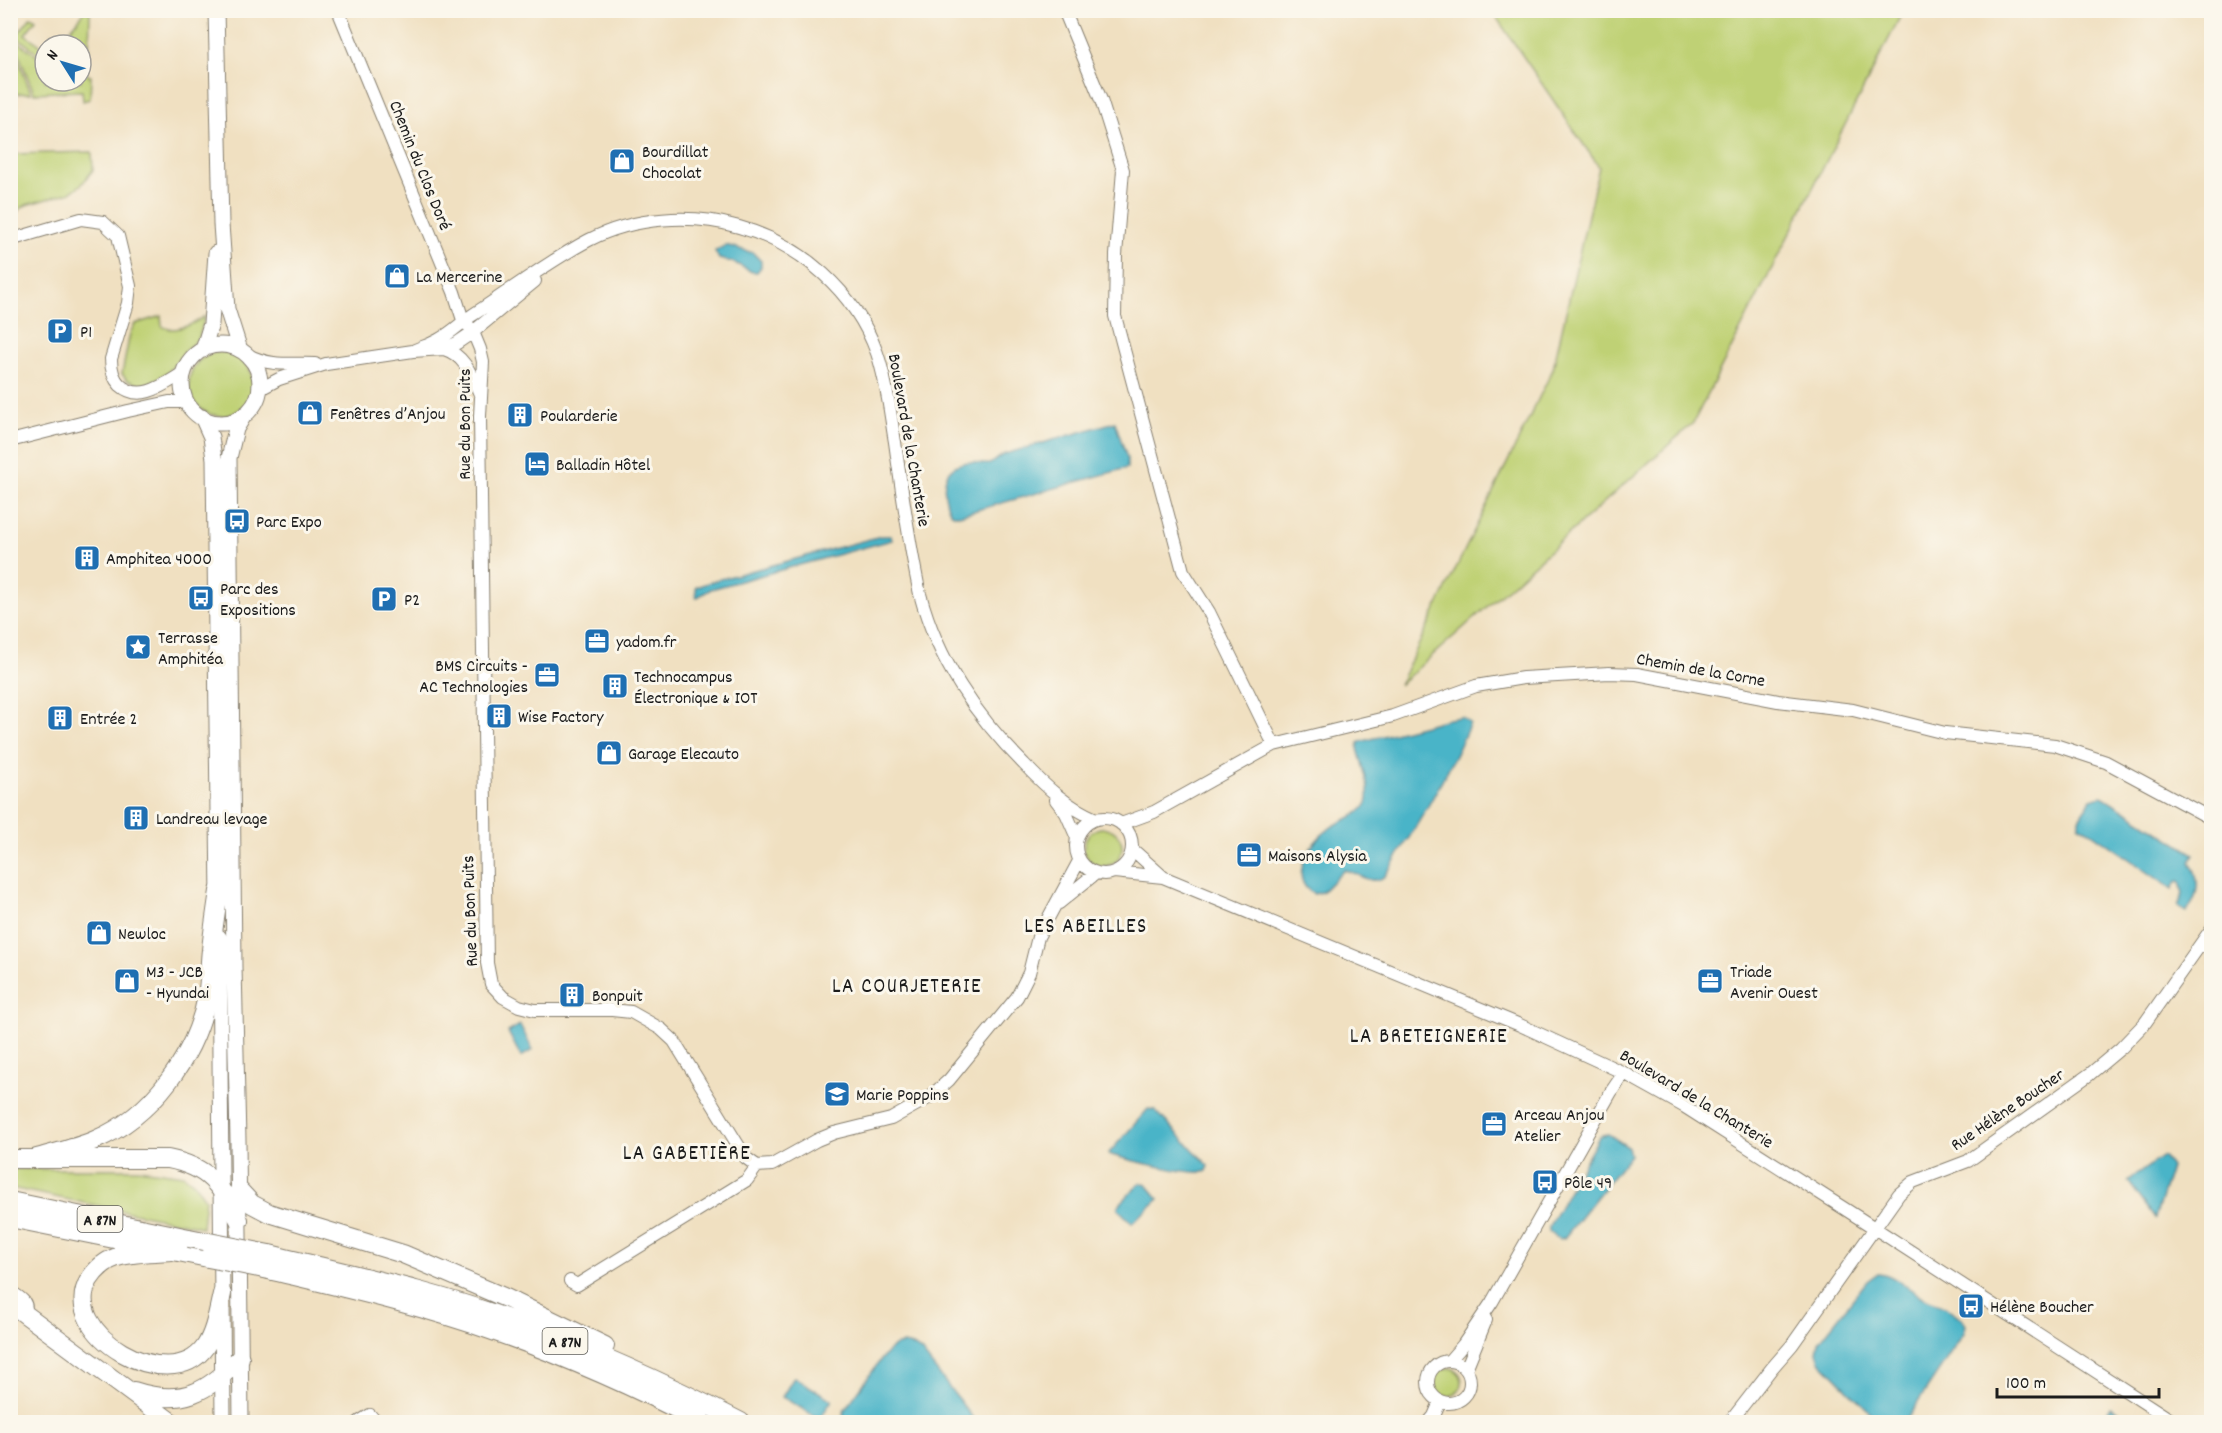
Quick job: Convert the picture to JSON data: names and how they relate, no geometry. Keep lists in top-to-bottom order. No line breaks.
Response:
{"streets":{"highway":["A 87N"],"street":["Chemin du Clos Doré","Rue du Bon Puits","Boulevard de la Chanterie","Chemin de la Corne","Rue Hélène Boucher"]},"crossings":[["Chemin du Clos Doré","Rue du Bon Puits"],["Chemin du Clos Doré","Boulevard de la Chanterie"],["Rue du Bon Puits","Boulevard de la Chanterie"],["Boulevard de la Chanterie","Chemin de la Corne"],["Boulevard de la Chanterie","Rue Hélène Boucher"]],"districts":["LES ABEILLES","LA COURJETERIE","LA BRETEIGNERIE","LA GABETIÈRE"],"places":{"shop":["Bourdillat Chocolat","La Mercerine","Fenêtres d’Anjou","Garage Elecauto","Newloc","M3 - JCB - Hyundai"],"parking":["P1","P2"],"building":["Poularderie","Amphitea 4000","Technocampus Électronique & IOT","Wise Factory","Entrée 2","Landreau levage","Bonpuit"],"hotel":["Balladin Hôtel"],"bus stop":["Parc Expo","Parc des Expositions","Pôle 49","Hélène Boucher"],"office":["yadom.fr","BMS Circuits - AC Technologies","Maisons Alysia","Triade Avenir Ouest","Arceau Anjou Atelier"],"place":["Terrasse Amphitéa"],"school or university":["Marie Poppins"]},"scale_bar":"100 m","north":"top left"}
